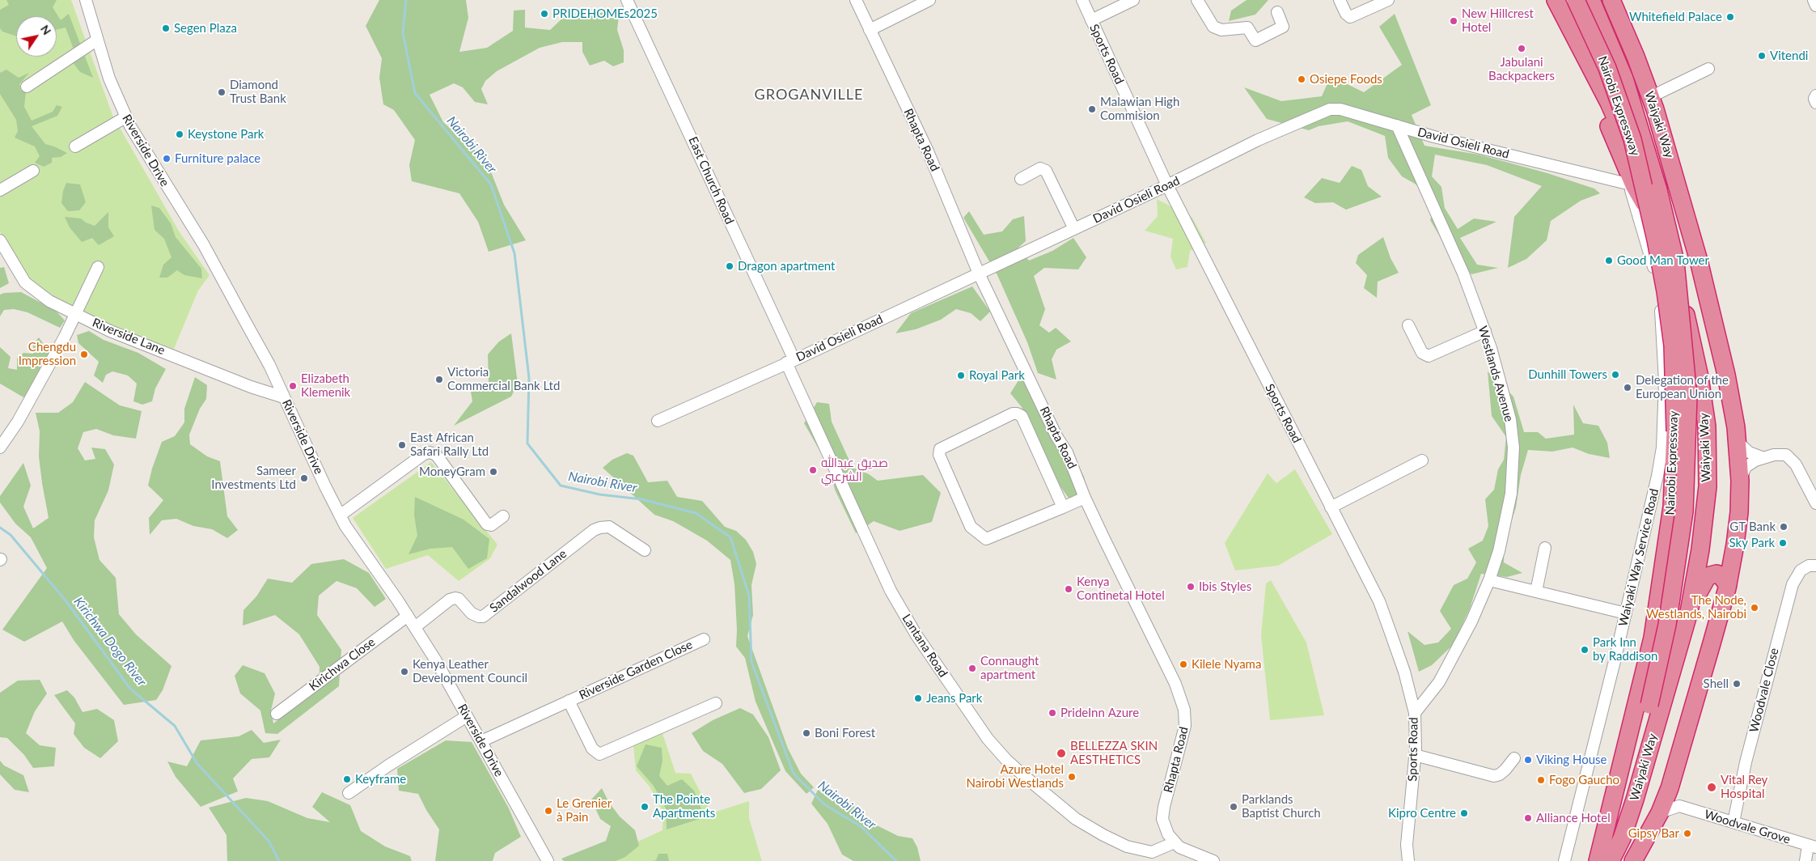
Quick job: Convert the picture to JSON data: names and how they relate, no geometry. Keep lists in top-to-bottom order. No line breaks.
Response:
{"streets":{"highway":["Nairobi Expressway","Waiyaki Way"],"street":["Sports Road","Rhapta Road","David Osieli Road","Riverside Drive","East Church Road","Riverside Lane","Westlands Avenue","Waiyaki Way Service Road","Sandalwood Lane","Lantana Road","Kirichwa Close","Riverside Garden Close","Woodvale Close","Woodvale Grove"]},"crossings":[["Sports Road","David Osieli Road"],["Sports Road","Westlands Avenue"],["Nairobi Expressway","Waiyaki Way"],["Rhapta Road","David Osieli Road"],["Rhapta Road","Lantana Road"],["David Osieli Road","East Church Road"],["David Osieli Road","Westlands Avenue"],["David Osieli Road","Waiyaki Way Service Road"],["David Osieli Road","Lantana Road"],["Riverside Drive","Riverside Lane"],["Riverside Drive","Sandalwood Lane"],["Riverside Drive","Kirichwa Close"],["Riverside Drive","Riverside Garden Close"],["East Church Road","Lantana Road"],["Woodvale Close","Woodvale Grove"]],"districts":["GROGANVILLE"],"water":["Nairobi River","Kirichwa Dogo River"],"places":["PRIDEHOMEs2025","Whitefield Palace","New Hillcrest Hotel","Segen Plaza","Jabulani Backpackers","Vitendi","Osiepe Foods","Diamond Trust Bank","Malawian High Commision","Keystone Park","Furniture palace","Good Man Tower","Dragon apartment","Chengdu Impression","Dunhill Towers","Royal Park","Victoria Commercial Bank Ltd","Elizabeth Klemenik","Delegation of the European Union","East African Safari Rally Ltd","صديق عبدالله الشرعبي","MoneyGram","Sameer Investments Ltd","GT Bank","Sky Park","Ibis Styles","Kenya Continetal Hotel","The Node, Westlands, Nairobi","Park Inn by Raddison","Kilele Nyama","Connaught apartment","Kenya Leather Development Council","Shell","Jeans Park","PrideInn Azure","Boni Forest","BELLEZZA SKIN AESTHETICS","Viking House","Azure Hotel Nairobi Westlands","Keyframe","Fogo Gaucho","Vital Rey Hospital","The Pointe Apartments","Parklands Baptist Church","Le Grenier à Pain","Kipro Centre","Alliance Hotel","Gipsy Bar"],"north":"top right"}
